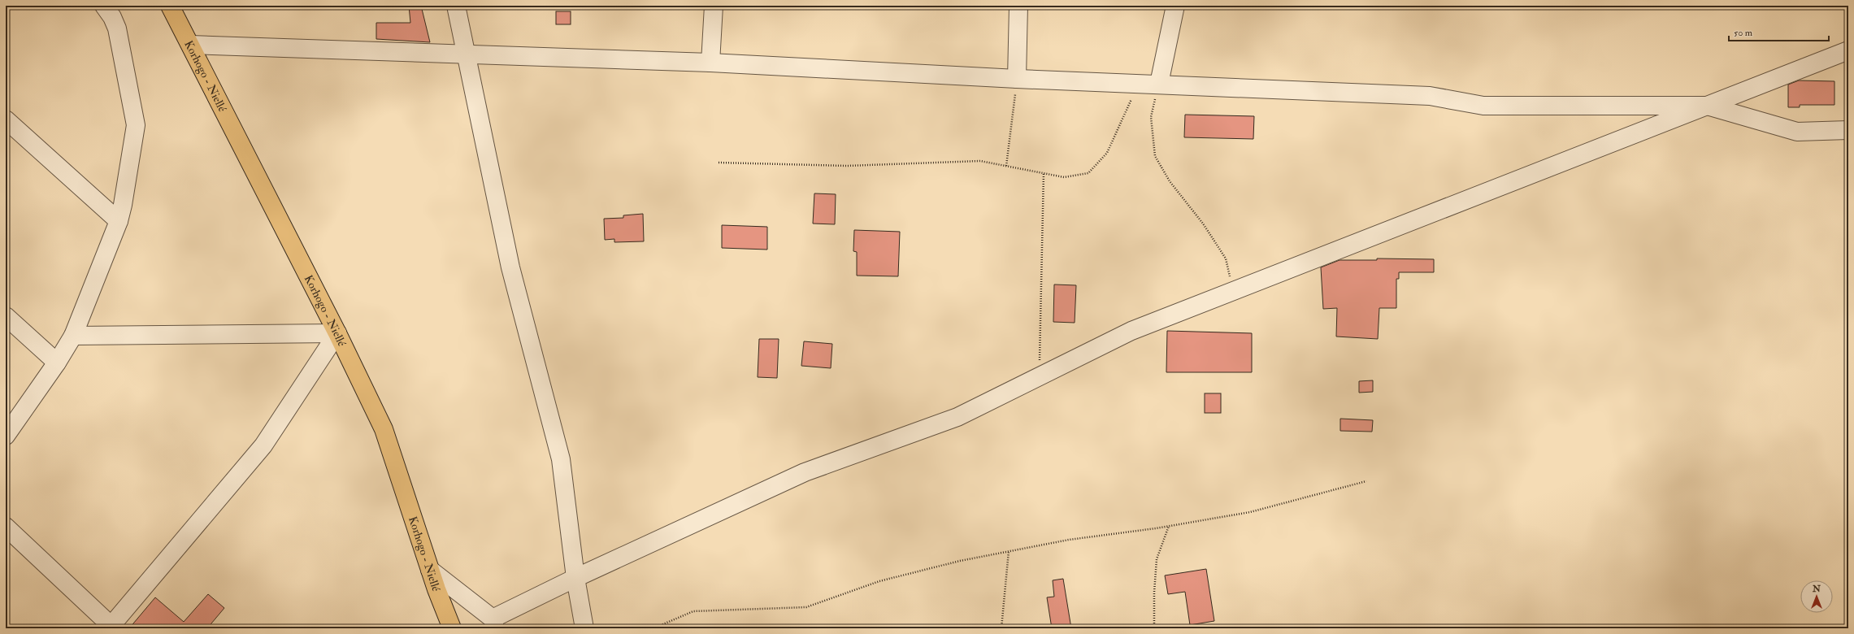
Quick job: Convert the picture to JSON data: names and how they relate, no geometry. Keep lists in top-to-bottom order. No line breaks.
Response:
{"streets":{"main road":["Korhogo - Niellé"]},"scale_bar":"50 m","north":"top"}
